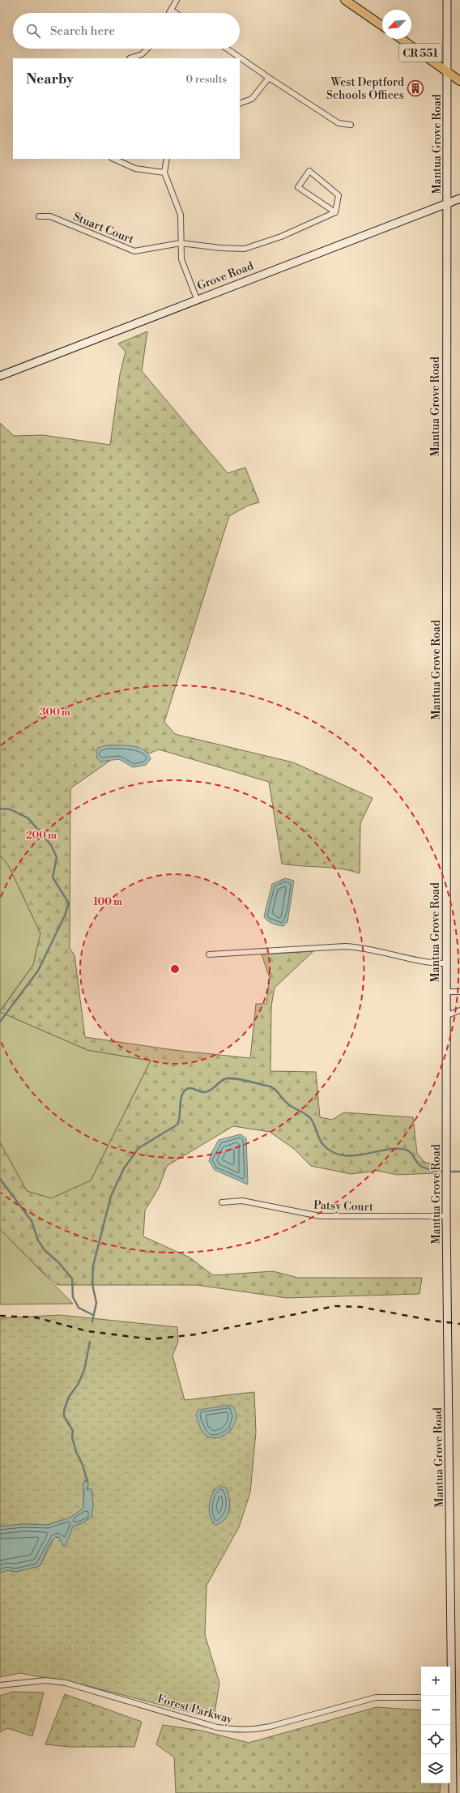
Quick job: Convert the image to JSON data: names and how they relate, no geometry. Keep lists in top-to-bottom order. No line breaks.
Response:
{"streets":{"main road":["CR 551","Mantua Grove Road","Grove Road"],"street":["Stuart Court","Patsy Court","Forest Parkway"]},"crossings":[["CR 551","Mantua Grove Road"],["Mantua Grove Road","Grove Road"],["Mantua Grove Road","Patsy Court"]],"places":{"building":["West Deptford Schools Offices"]},"north":"bottom left","page":{"search":"Search here","heading":["Nearby","0 results"],"map_buttons":["+","−"]},"rings":["300 m","200 m","100 m"]}
